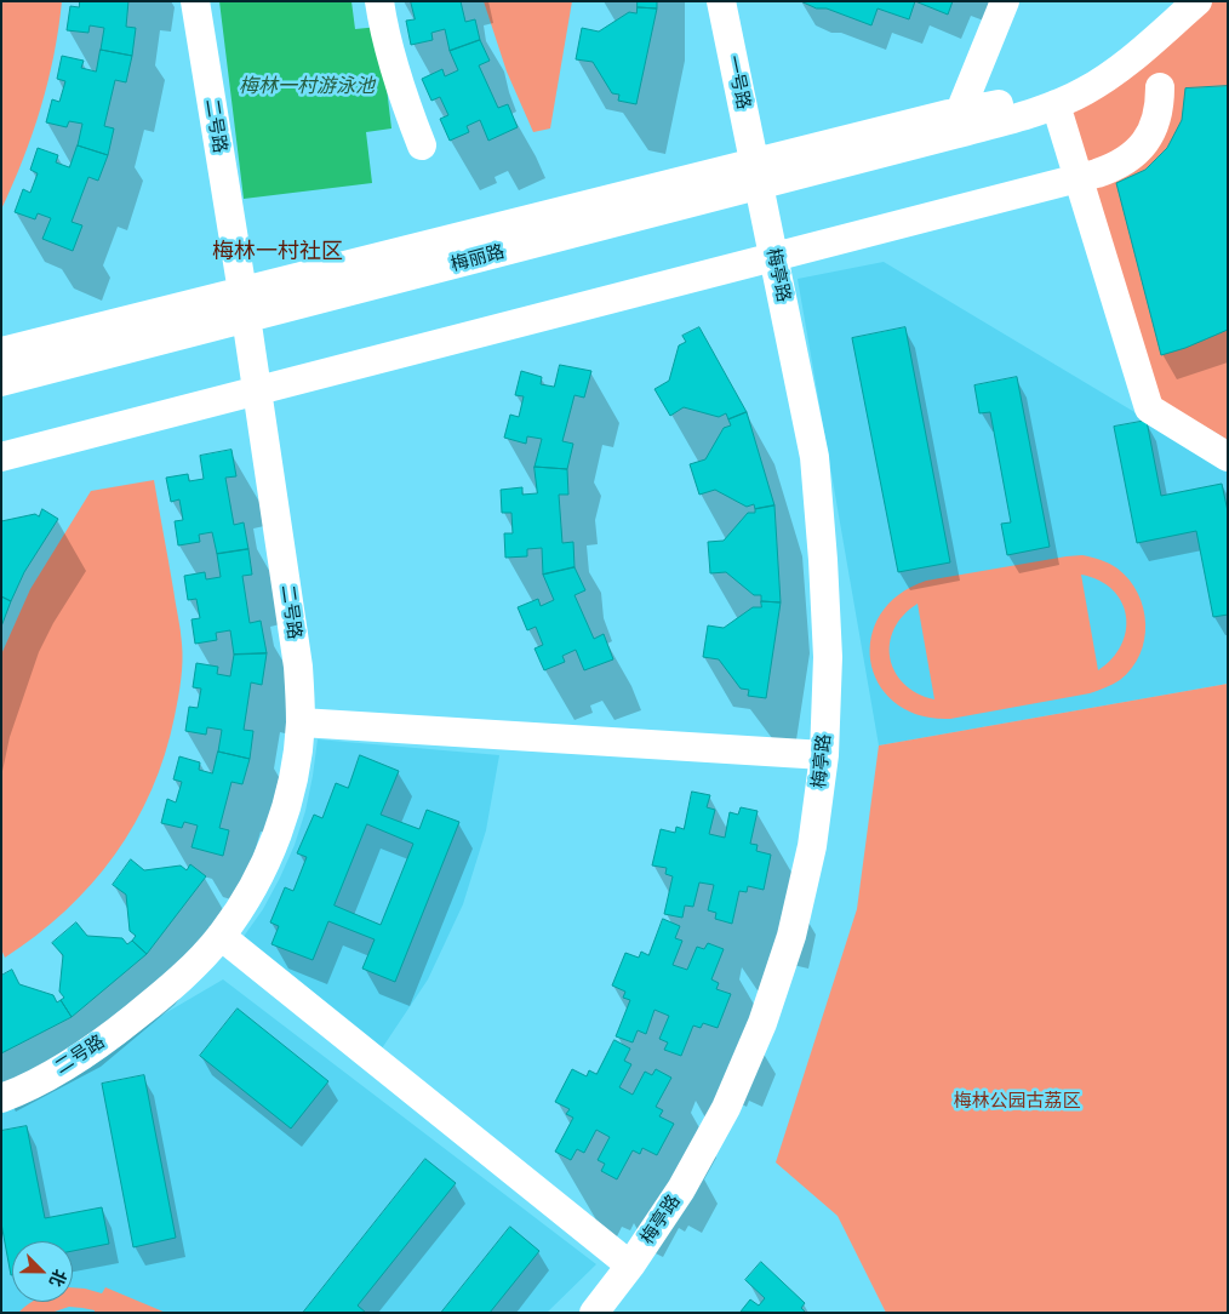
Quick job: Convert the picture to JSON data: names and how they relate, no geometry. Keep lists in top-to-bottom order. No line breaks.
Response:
{"streets":{"street":["一号路","二号路","梅丽路","梅亭路"]},"crossings":[["一号路","梅丽路"],["一号路","梅亭路"],["二号路","梅丽路"],["梅丽路","梅亭路"]],"districts":["梅林一村社区"],"water":["梅林一村游泳池"],"parks":["梅林公园古荔区"],"north":"bottom right"}
